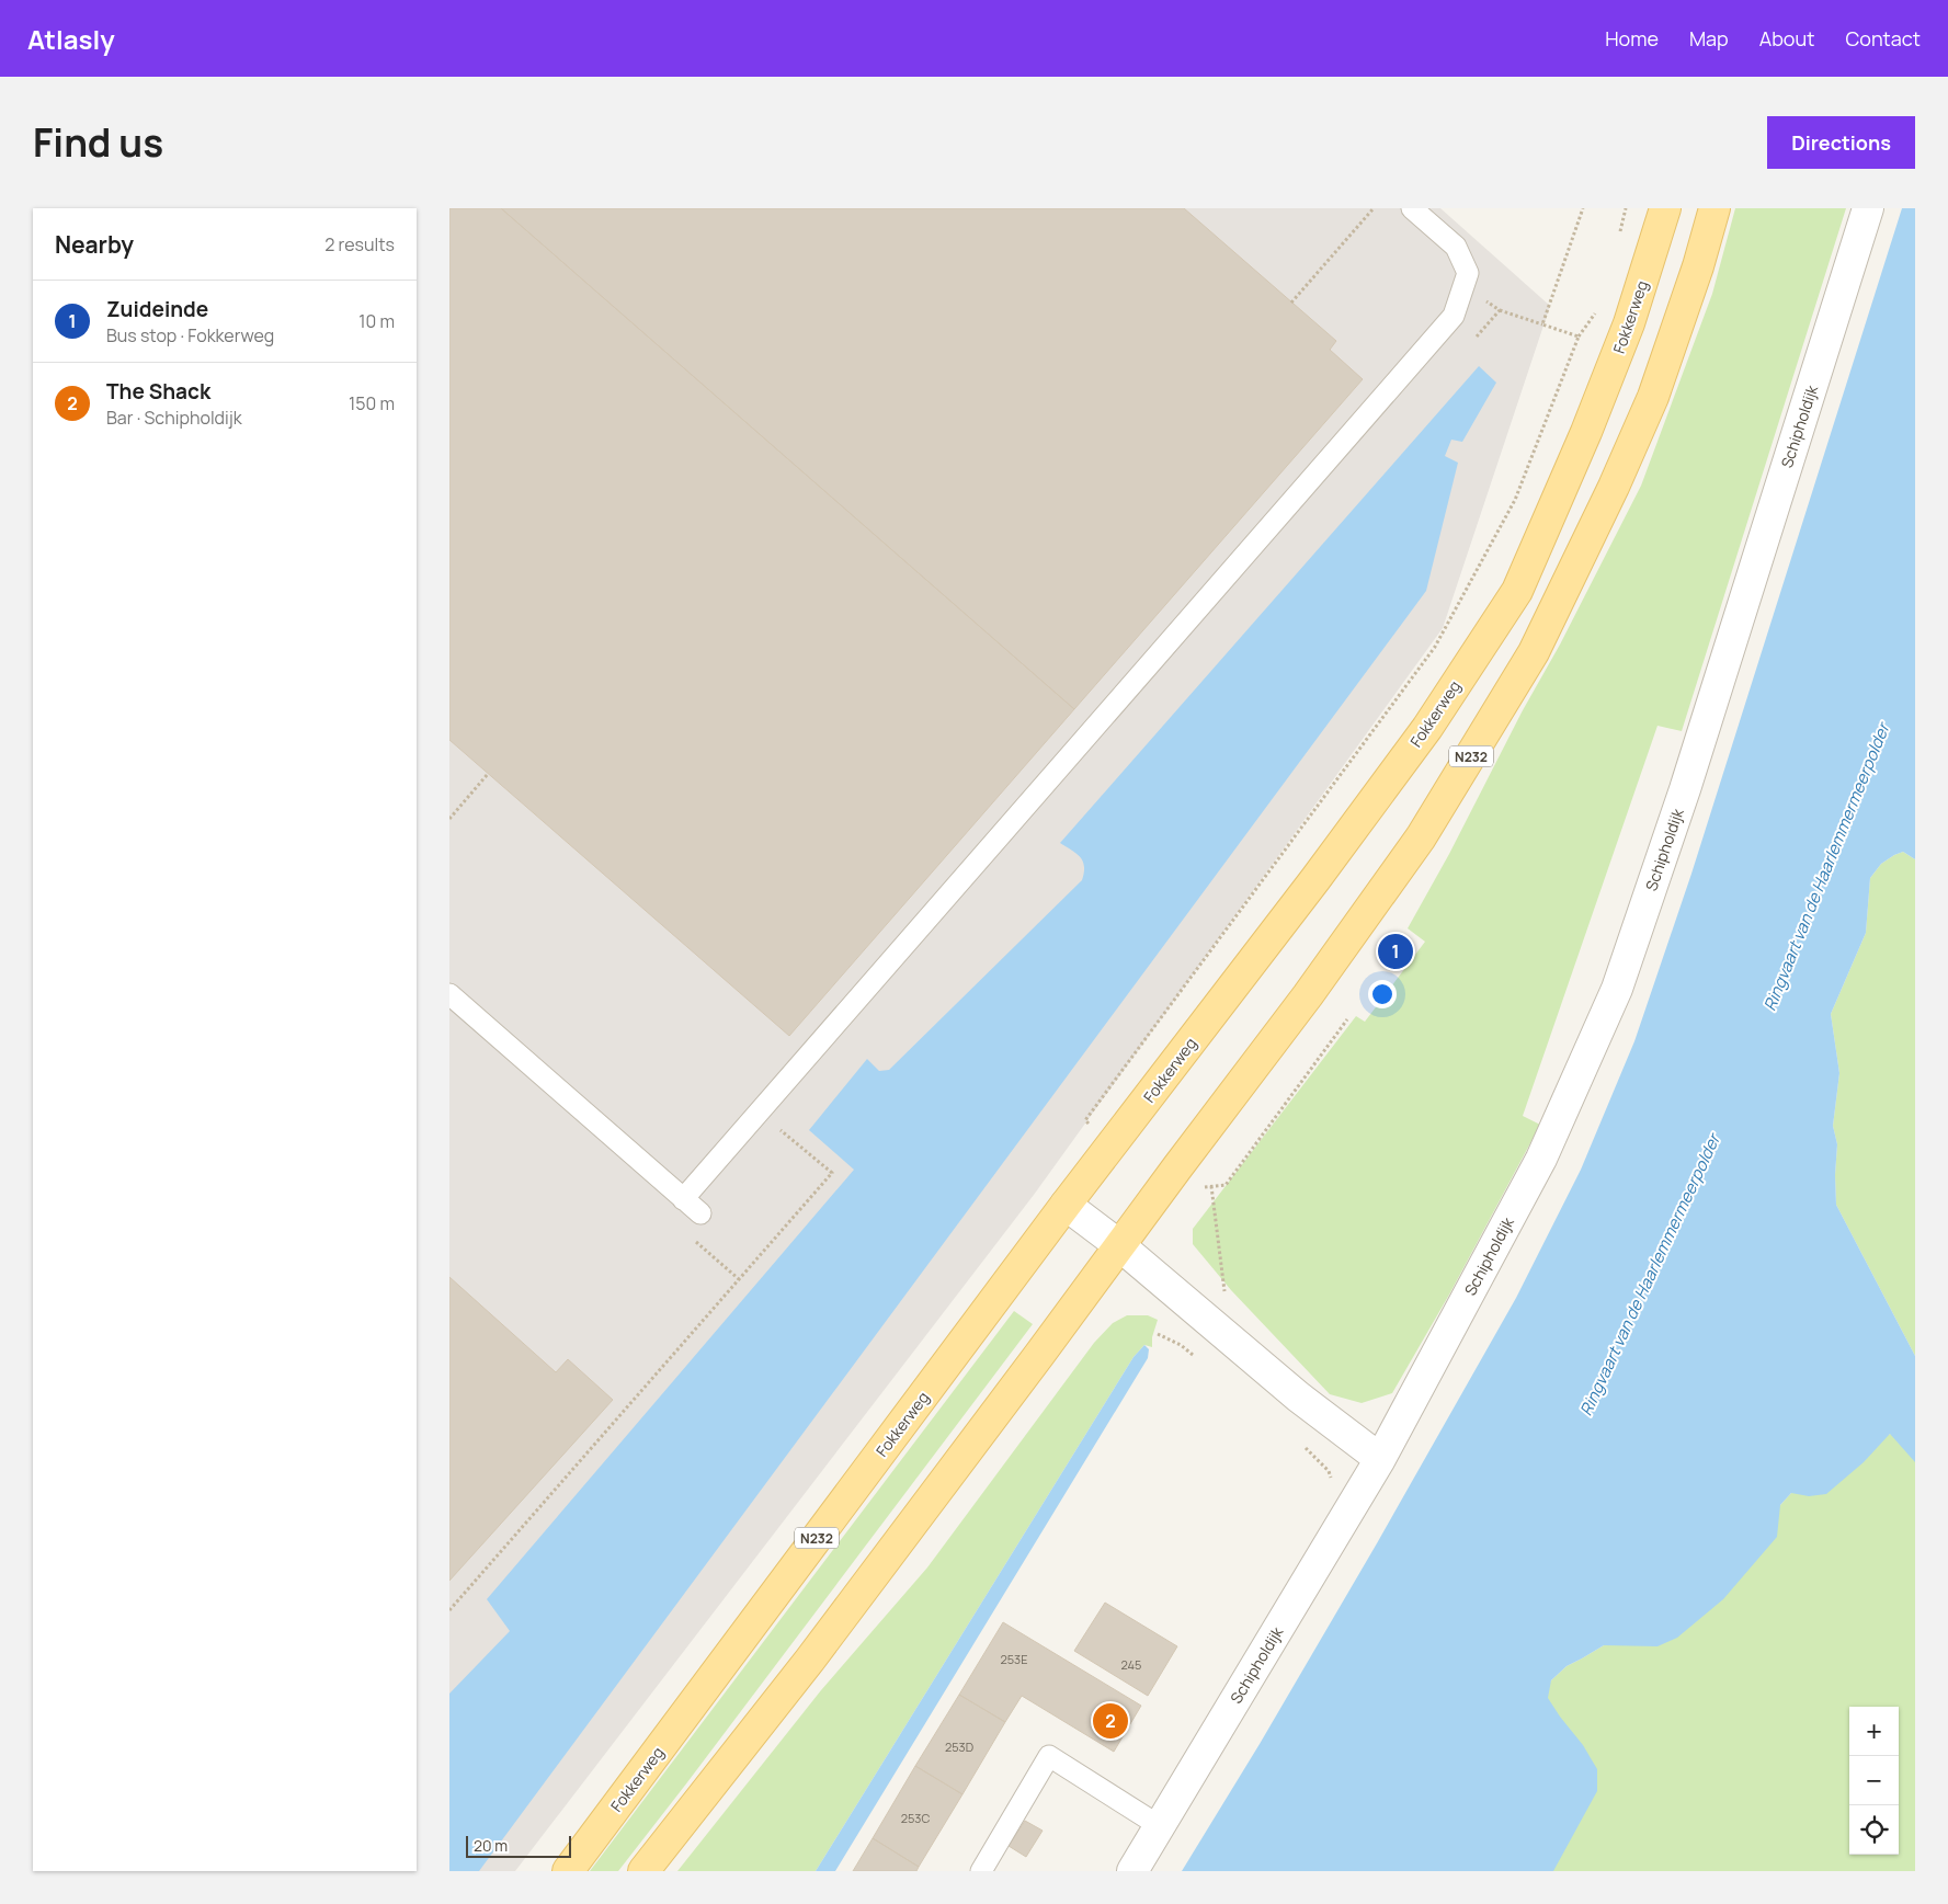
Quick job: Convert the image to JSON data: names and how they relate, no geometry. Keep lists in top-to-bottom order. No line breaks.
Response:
{"streets":{"main road":["Fokkerweg","N232"],"street":["Schipholdijk"]},"water":["Ringvaart van de Haarlemmermeerpolder"],"house_numbers":["253E","245","253D","253C"],"scale_bar":"20 m","page":{"header":"Atlasly","nav":["Home","Map","About","Contact"],"title":"Find us","buttons":"Directions","heading":["Nearby","2 results"],"list":[{"mark":"1","name":"Zuideinde","note":"Bus stop · Fokkerweg","value":"10 m"},{"mark":"2","name":"The Shack","note":"Bar · Schipholdijk","value":"150 m"}],"pins":["1","2"],"map_buttons":["+","−"],"scale":"20 m"}}
